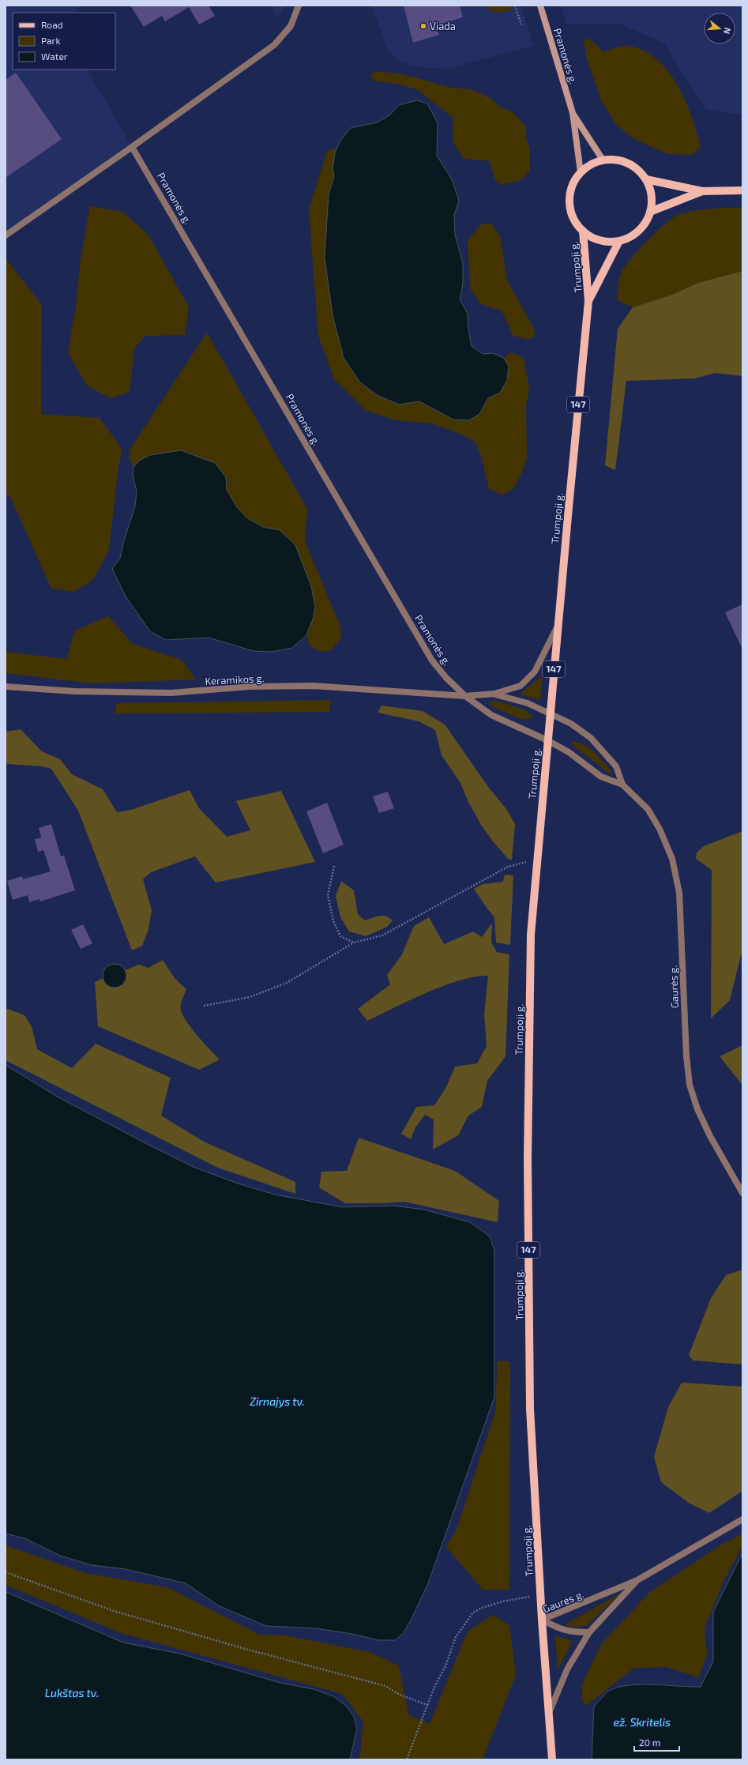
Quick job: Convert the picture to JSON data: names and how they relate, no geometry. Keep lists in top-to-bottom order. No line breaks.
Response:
{"streets":{"main road":["Pramonės g.","Trumpoji g.","147"],"street":["Keramikos g.","Gaurės g."]},"crossings":[["Pramonės g.","Trumpoji g."],["Pramonės g.","Keramikos g."],["Pramonės g.","Gaurės g."],["Trumpoji g.","Gaurės g."]],"water":["Zirnajys tv.","Lukštas tv.","ež. Skritelis"],"places":["Viada"],"legend":["Road","Park","Water"],"scale_bar":"20 m","north":"right"}
